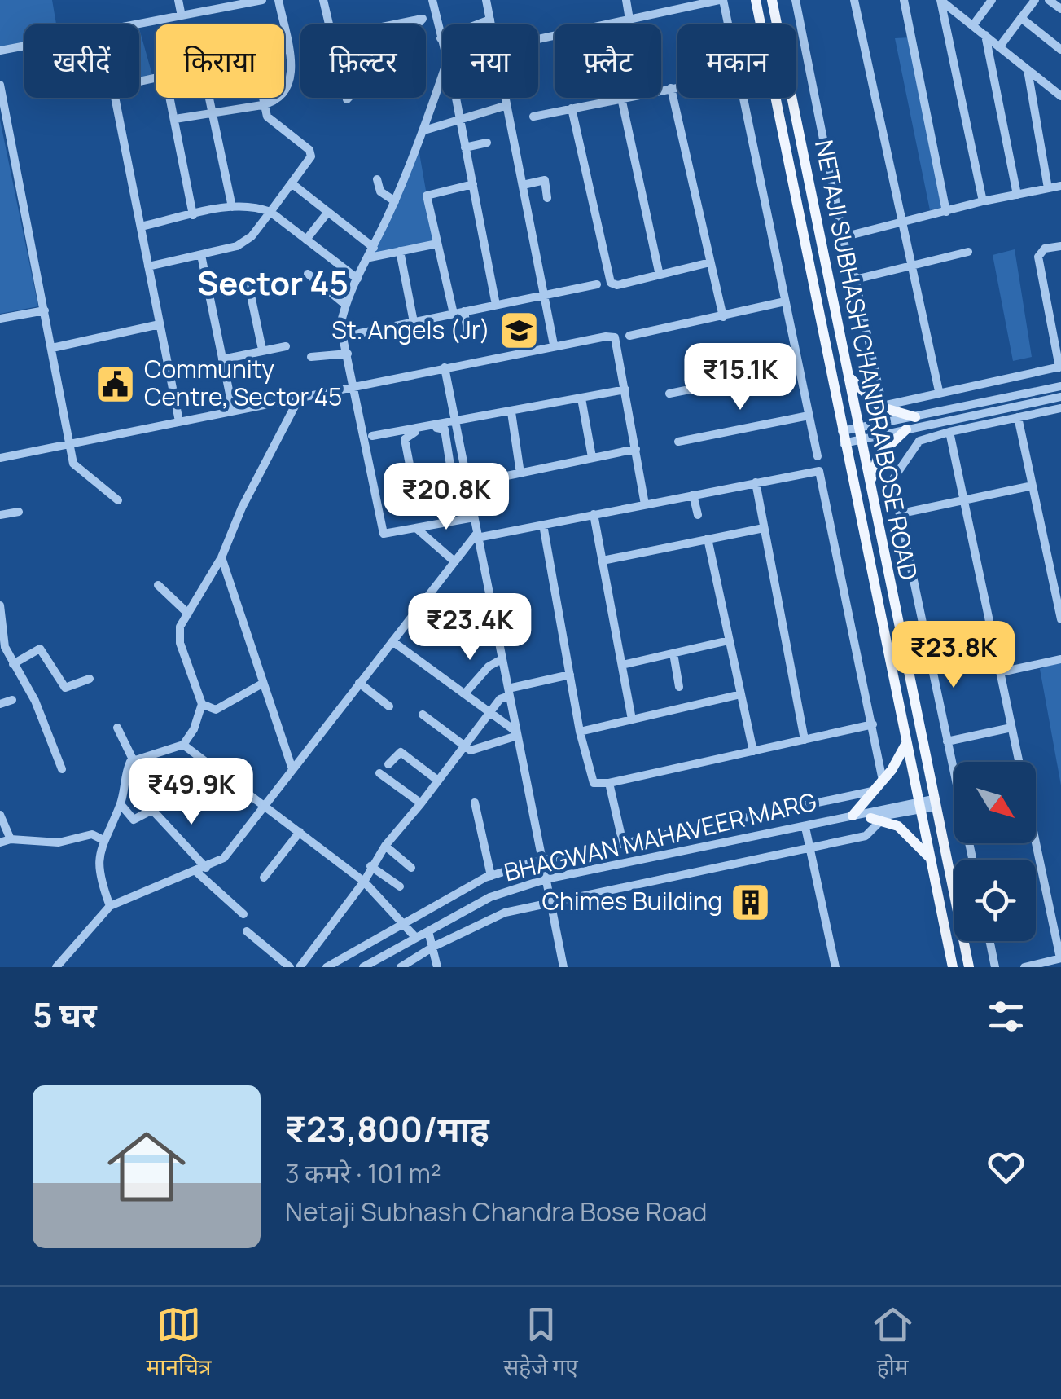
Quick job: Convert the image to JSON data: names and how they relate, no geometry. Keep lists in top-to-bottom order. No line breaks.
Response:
{"streets":{"main road":["NETAJI SUBHASH CHANDRA BOSE ROAD"],"street":["BHAGWAN MAHAVEER MARG"]},"crossings":[["NETAJI SUBHASH CHANDRA BOSE ROAD","BHAGWAN MAHAVEER MARG"]],"districts":["Sector 45"],"places":{"school or university":["St. Angels (Jr)"],"public building":["Community Centre, Sector 45"],"building":["Chimes Building"]},"north":"bottom right","page":{"chip":["खरीदें","किराया","फ़िल्टर","नया","फ़्लैट","मकान"],"price":["₹15.1K","₹20.8K","₹23.4K","₹23.8K","₹49.9K"],"heading":"5 घर","list":[{"name":"₹23,800/माह","note":"3 कमरे · 101 m² · Netaji Subhash Chandra Bose Road"}],"tabs":["मानचित्र","सहेजे गए","होम"]}}
